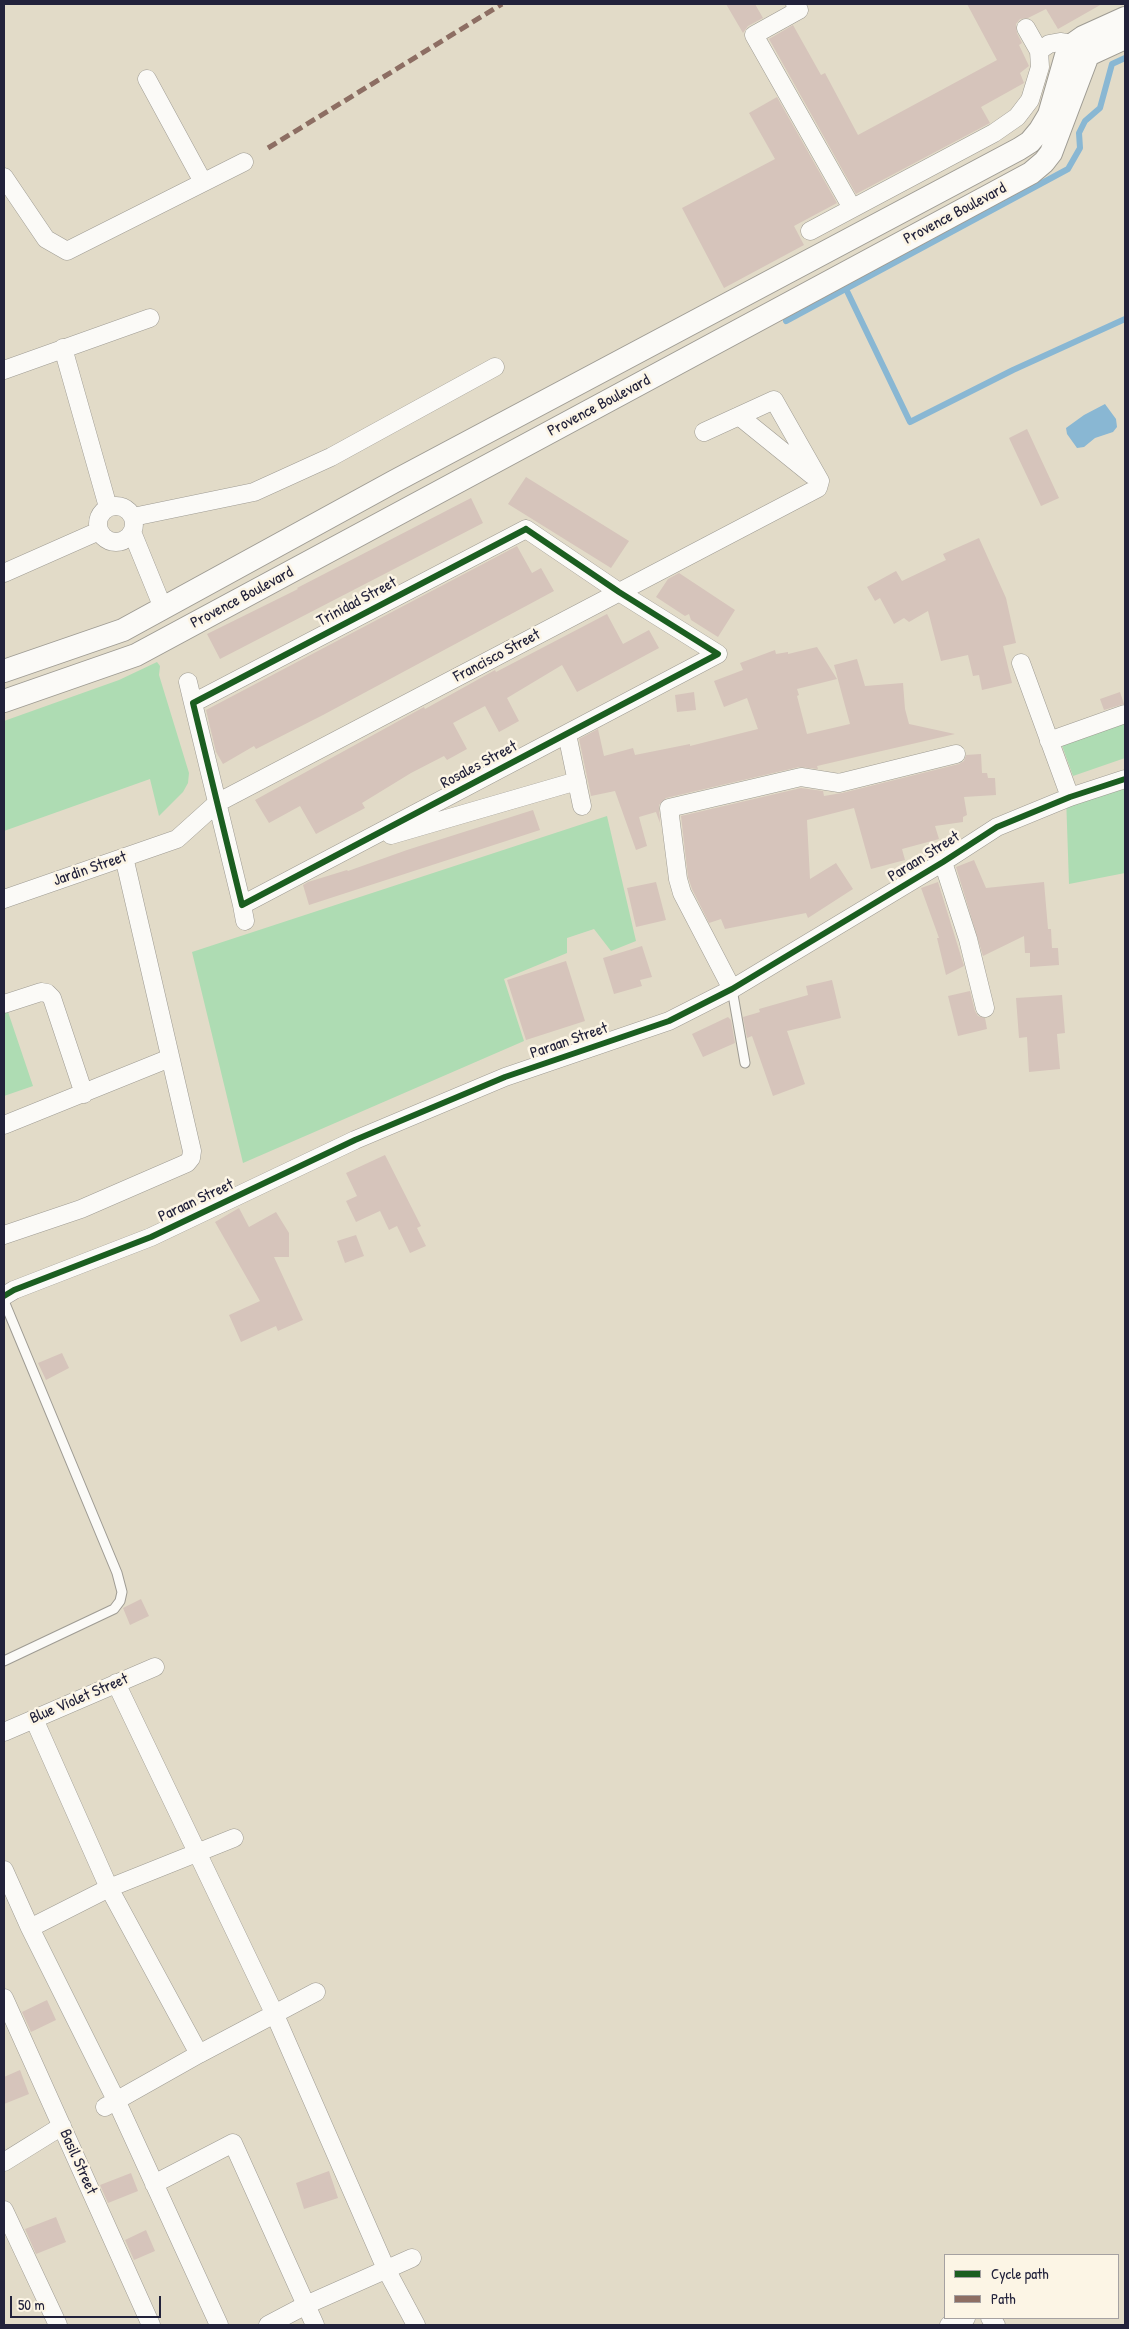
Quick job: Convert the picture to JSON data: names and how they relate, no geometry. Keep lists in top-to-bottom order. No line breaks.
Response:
{"streets":{"street":["Provence Boulevard","Trinidad Street","Francisco Street","Rosales Street","Paraan Street","Jardin Street","Blue Violet Street","Basil Street"]},"crossings":[["Trinidad Street","Francisco Street"],["Trinidad Street","Rosales Street"],["Francisco Street","Rosales Street"],["Francisco Street","Jardin Street"]],"legend":["Cycle path","Path"],"scale_bar":"50 m"}
